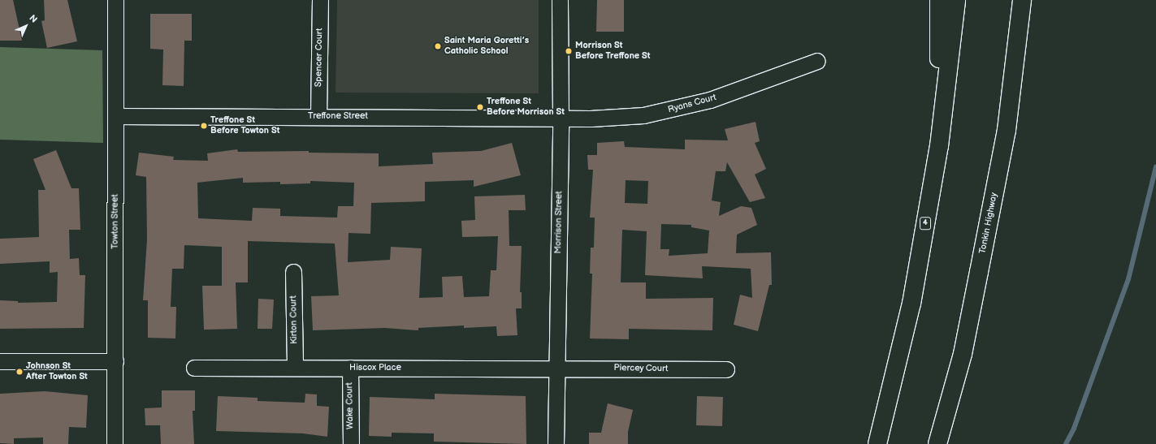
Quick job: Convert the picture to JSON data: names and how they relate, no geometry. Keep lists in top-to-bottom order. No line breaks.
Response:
{"streets":{"highway":["4","Tonkin Highway"],"street":["Spencer Court","Ryans Court","Treffone Street","Towton Street","Morrison Street","Kirton Court","Hiscox Place","Piercey Court","Wake Court"]},"crossings":[["Spencer Court","Treffone Street"],["Ryans Court","Treffone Street"],["Ryans Court","Morrison Street"],["Treffone Street","Towton Street"],["Treffone Street","Morrison Street"],["Morrison Street","Hiscox Place"],["Morrison Street","Piercey Court"],["Kirton Court","Hiscox Place"],["Hiscox Place","Piercey Court"],["Hiscox Place","Wake Court"]],"places":["Saint Maria Goretti’s Catholic School","Morrison St Before Treffone St","Treffone St Before Morrison St","Treffone St Before Towton St","Johnson St After Towton St"],"north":"top right"}
